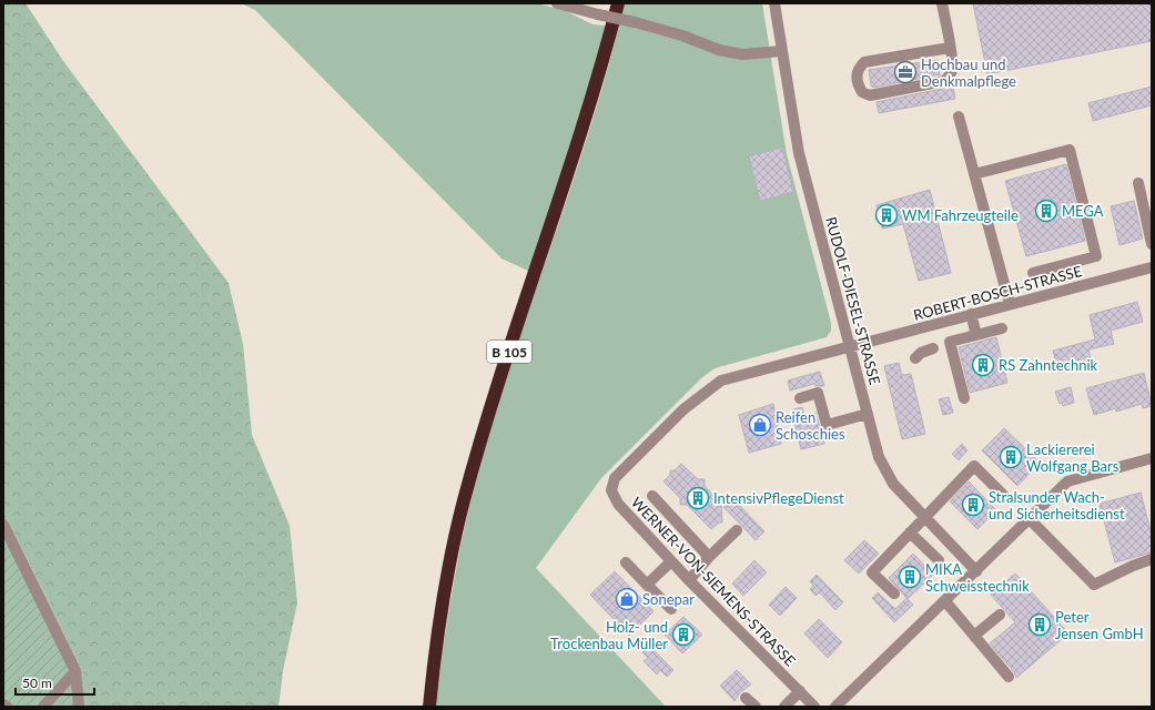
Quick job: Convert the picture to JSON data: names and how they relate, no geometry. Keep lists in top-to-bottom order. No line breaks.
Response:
{"streets":{"highway":["B 105"],"street":["ROBERT-BOSCH-STRASSE","RUDOLF-DIESEL-STRASSE","WERNER-VON-SIEMENS-STRASSE"]},"crossings":[["ROBERT-BOSCH-STRASSE","RUDOLF-DIESEL-STRASSE"],["ROBERT-BOSCH-STRASSE","WERNER-VON-SIEMENS-STRASSE"],["RUDOLF-DIESEL-STRASSE","WERNER-VON-SIEMENS-STRASSE"]],"places":{"office":["Hochbau und Denkmalpflege"],"building":["MEGA","WM Fahrzeugteile","RS Zahntechnik","Lackiererei Wolfgang Bars","IntensivPflegeDienst","Stralsunder Wach- und Sicherheitsdienst","MIKA Schweisstechnik","Peter Jensen GmbH","Holz- und Trockenbau Müller"],"shop":["Reifen Schoschies","Sonepar"]},"scale_bar":"50 m"}
